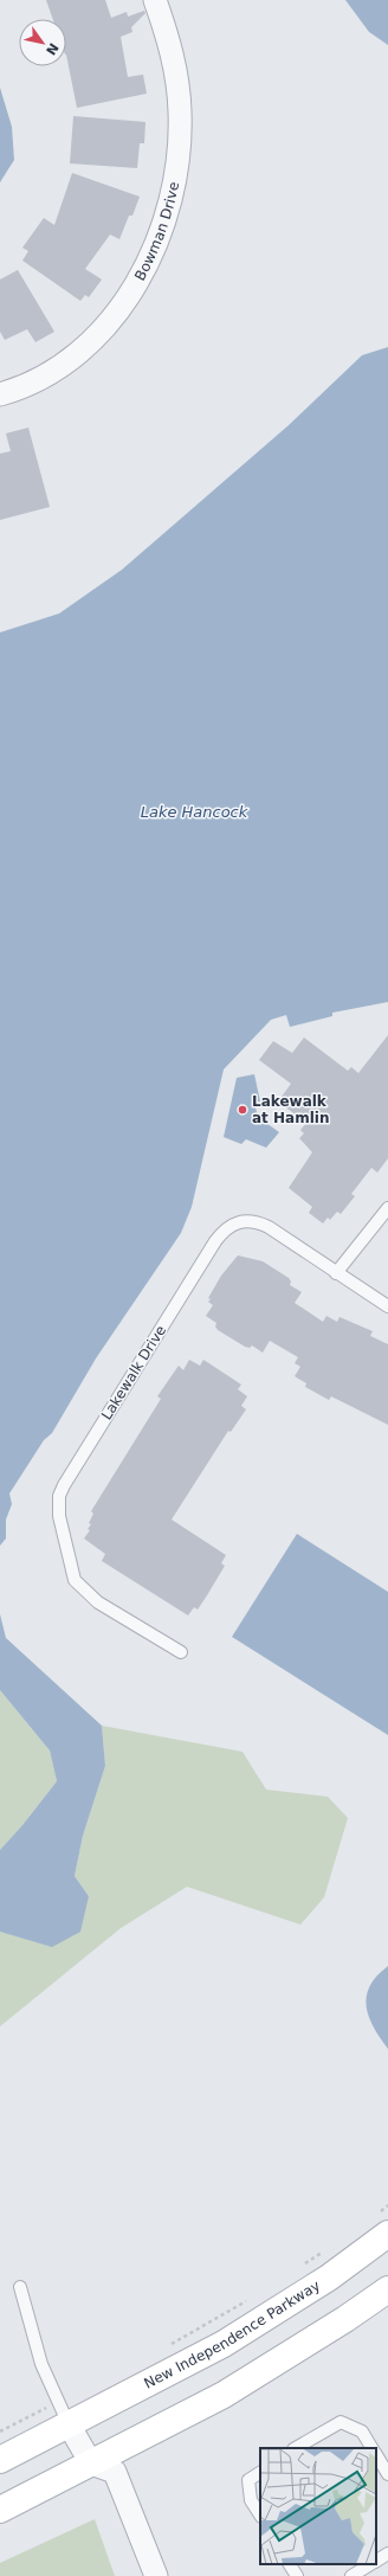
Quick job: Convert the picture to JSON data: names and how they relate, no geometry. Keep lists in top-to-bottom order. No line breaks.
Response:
{"streets":{"street":["Bowman Drive","New Independence Parkway"],"lane":["Lakewalk Drive"]},"water":["Lake Hancock"],"places":["Lakewalk at Hamlin"],"north":"bottom right"}
